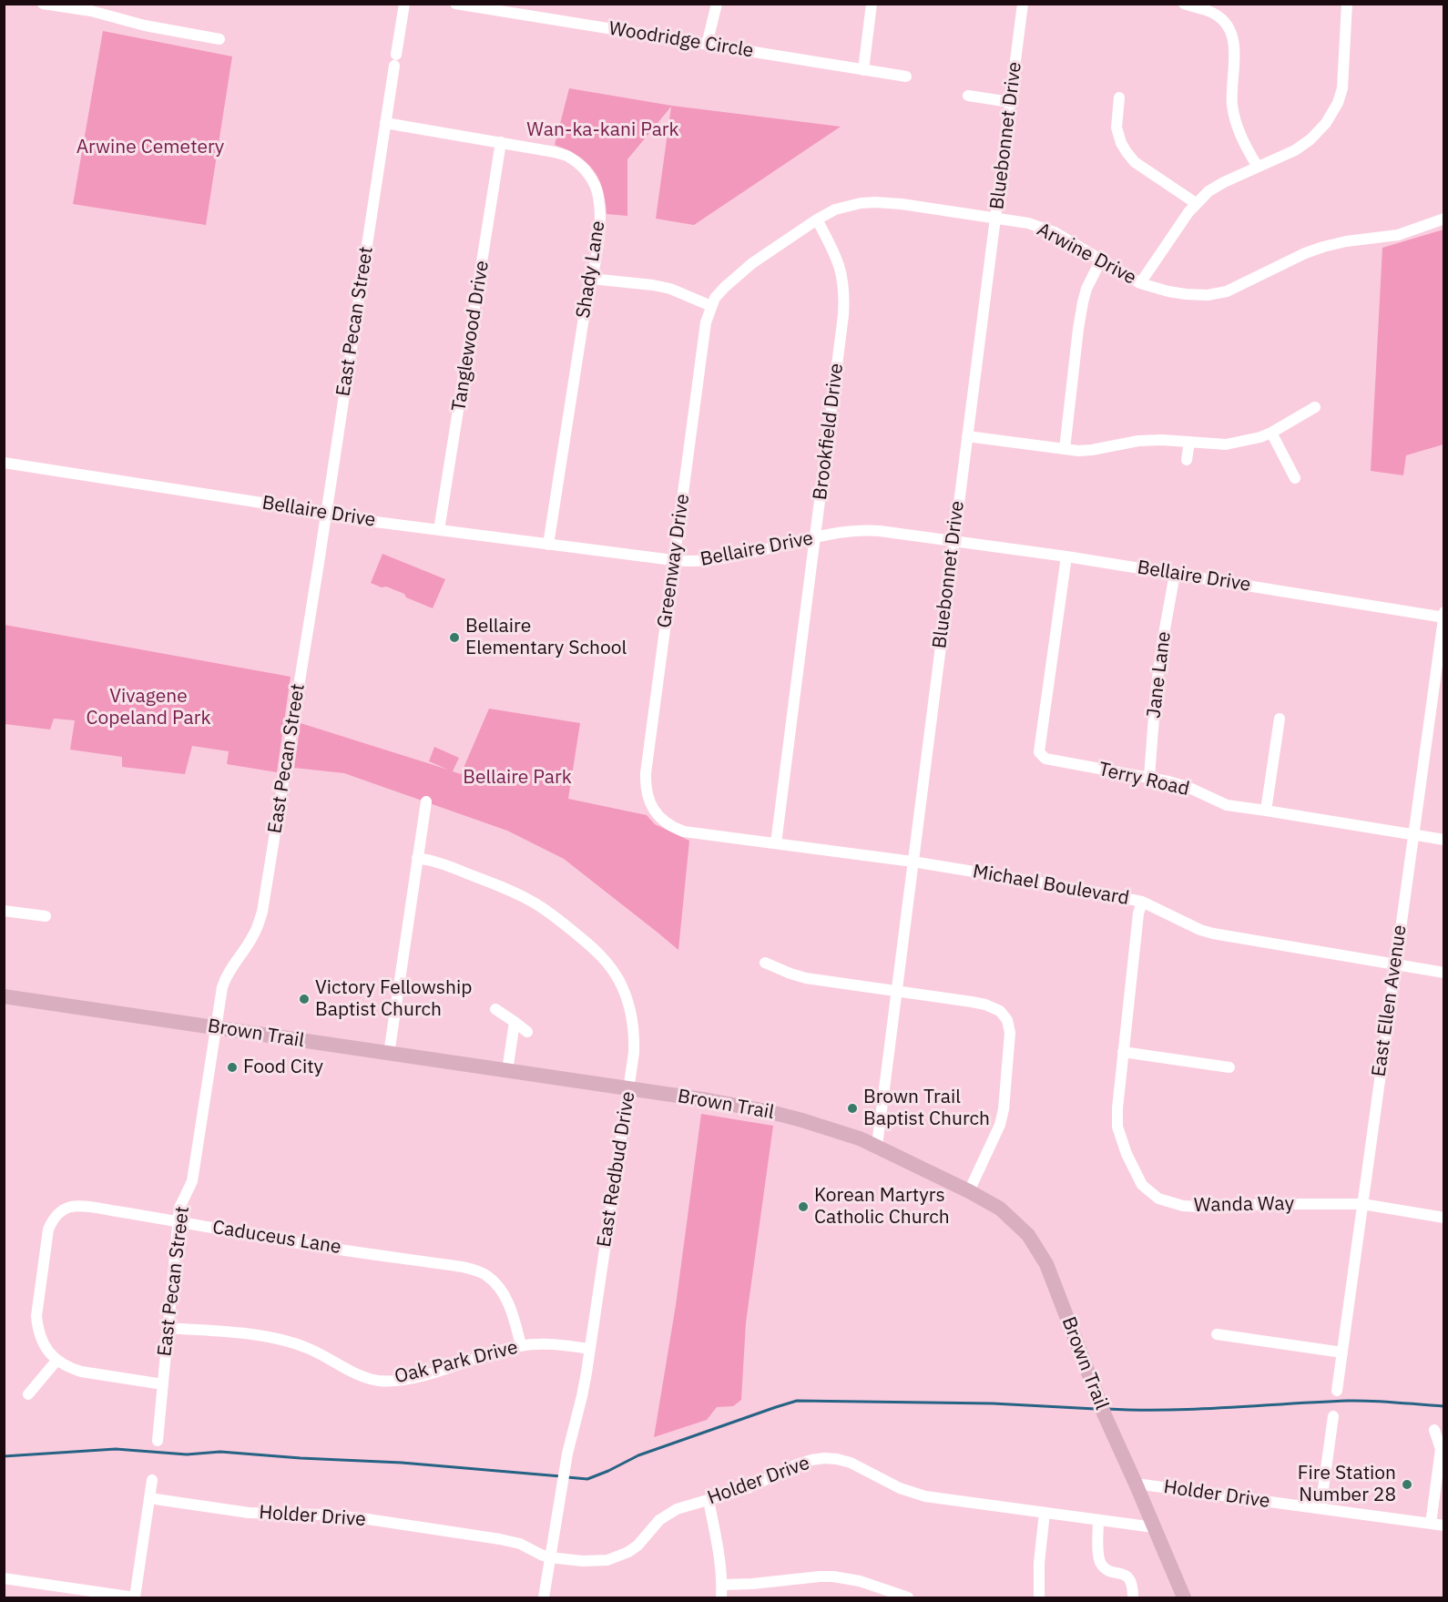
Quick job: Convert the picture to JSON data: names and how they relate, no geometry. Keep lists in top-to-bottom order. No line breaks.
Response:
{"streets":{"main road":["Brown Trail"],"street":["Woodridge Circle","Bluebonnet Drive","Arwine Drive","Shady Lane","East Pecan Street","Tanglewood Drive","Brookfield Drive","Bellaire Drive","Greenway Drive","Jane Lane","Terry Road","Michael Boulevard","East Ellen Avenue","East Redbud Drive","Wanda Way","Caduceus Lane","Oak Park Drive","Holder Drive"]},"crossings":[["Bluebonnet Drive","Arwine Drive"],["Bluebonnet Drive","Bellaire Drive"],["Bluebonnet Drive","Michael Boulevard"],["Bluebonnet Drive","Brown Trail"],["Arwine Drive","Brookfield Drive"],["Arwine Drive","Greenway Drive"],["Shady Lane","East Pecan Street"],["Shady Lane","Tanglewood Drive"],["Shady Lane","Bellaire Drive"],["East Pecan Street","Bellaire Drive"],["East Pecan Street","Brown Trail"],["East Pecan Street","Caduceus Lane"],["East Pecan Street","Oak Park Drive"],["Tanglewood Drive","Bellaire Drive"],["Brookfield Drive","Bellaire Drive"],["Brookfield Drive","Michael Boulevard"],["Bellaire Drive","Greenway Drive"],["Bellaire Drive","Jane Lane"],["Bellaire Drive","Terry Road"],["Bellaire Drive","East Ellen Avenue"],["Greenway Drive","Michael Boulevard"],["Jane Lane","Terry Road"],["Terry Road","East Ellen Avenue"],["Michael Boulevard","East Ellen Avenue"],["Michael Boulevard","Wanda Way"],["East Ellen Avenue","Wanda Way"],["Brown Trail","East Redbud Drive"],["Brown Trail","Holder Drive"],["East Redbud Drive","Oak Park Drive"],["East Redbud Drive","Holder Drive"],["Caduceus Lane","Oak Park Drive"]],"parks":["Wan-ka-kani Park","Arwine Cemetery","Vivagene Copeland Park","Bellaire Park"],"places":["Bellaire Elementary School","Victory Fellowship Baptist Church","Food City","Brown Trail Baptist Church","Korean Martyrs Catholic Church","Fire Station Number 28"]}
